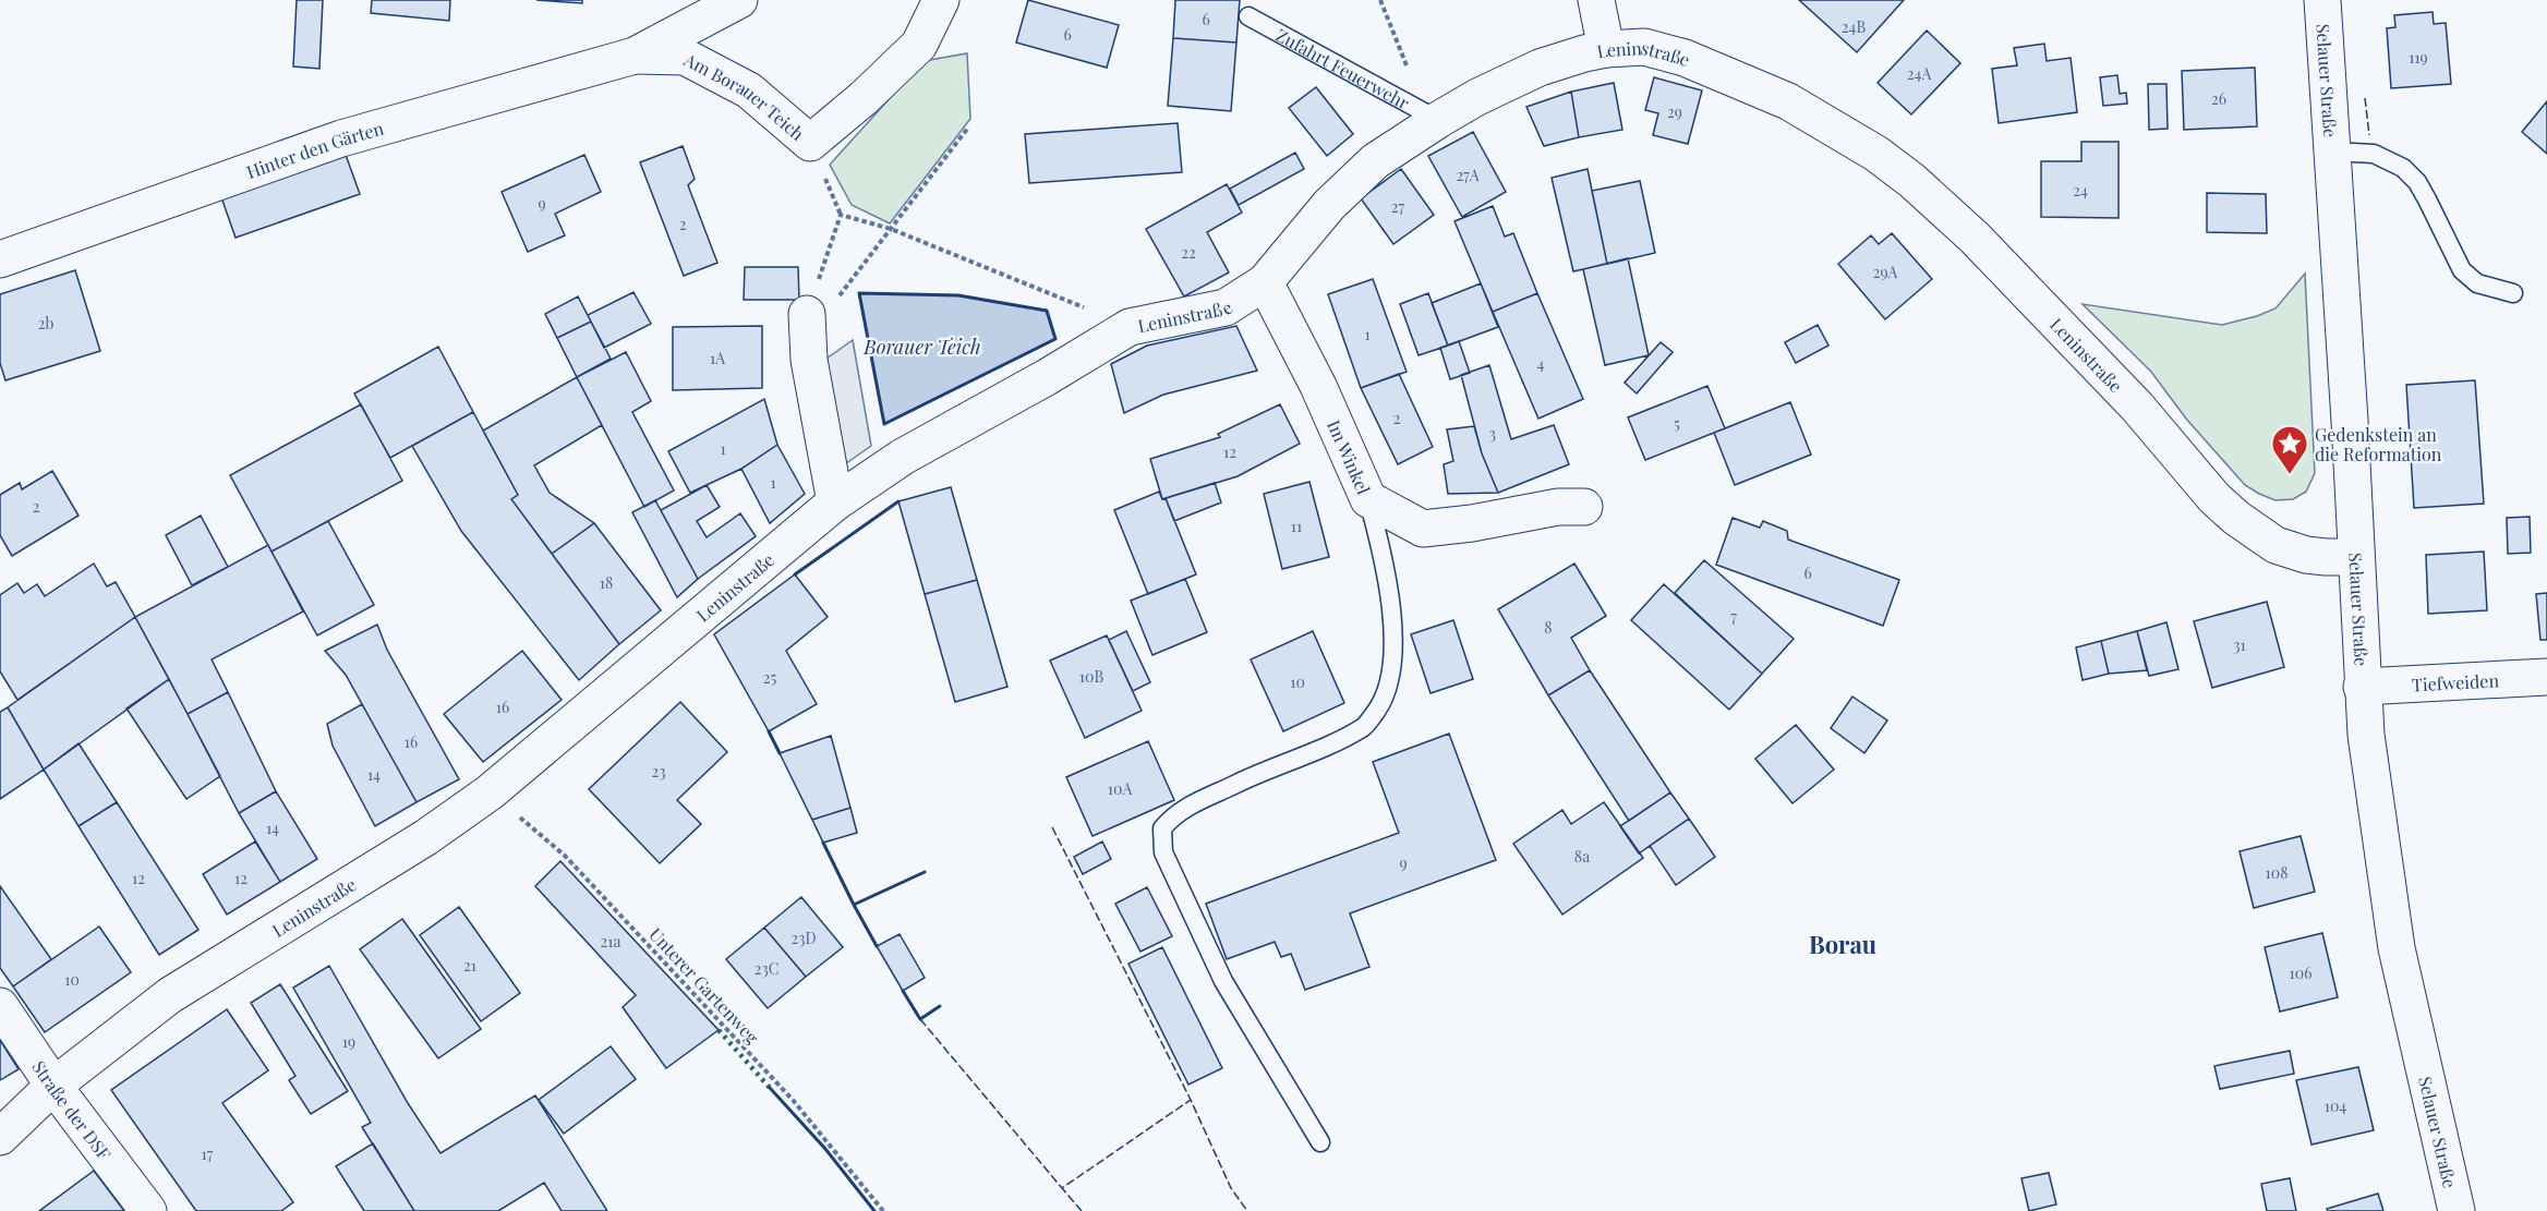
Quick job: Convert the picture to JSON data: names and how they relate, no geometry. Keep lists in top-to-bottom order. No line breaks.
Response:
{"streets":{"street":["Leninstraße","Selauer Straße","Am Borauer Teich","Hinter den Gärten","Im Winkel","Tiefweiden","Straße der DSF"],"lane":["Zufahrt Feuerwehr"],"path":["Unterer Gartenweg"]},"crossings":[["Leninstraße","Zufahrt Feuerwehr"],["Leninstraße","Selauer Straße"],["Leninstraße","Im Winkel"],["Leninstraße","Unterer Gartenweg"],["Leninstraße","Straße der DSF"],["Selauer Straße","Tiefweiden"],["Am Borauer Teich","Hinter den Gärten"]],"districts":["Borau"],"water":["Borauer Teich"],"places":{"place":["Gedenkstein an die Reformation"]},"house_numbers":["6","24B","6","119","24A","26","29","27A","24","9","27","2","22","29A","2b","1","1A","4","2","5","3","1","12","1","2","11","6","18","7","8","31","10B","25","10","16","16","23","14","10A","14","8a","9","108","12","12","23D","21a","21","23C","106","10","19","104","17"]}
